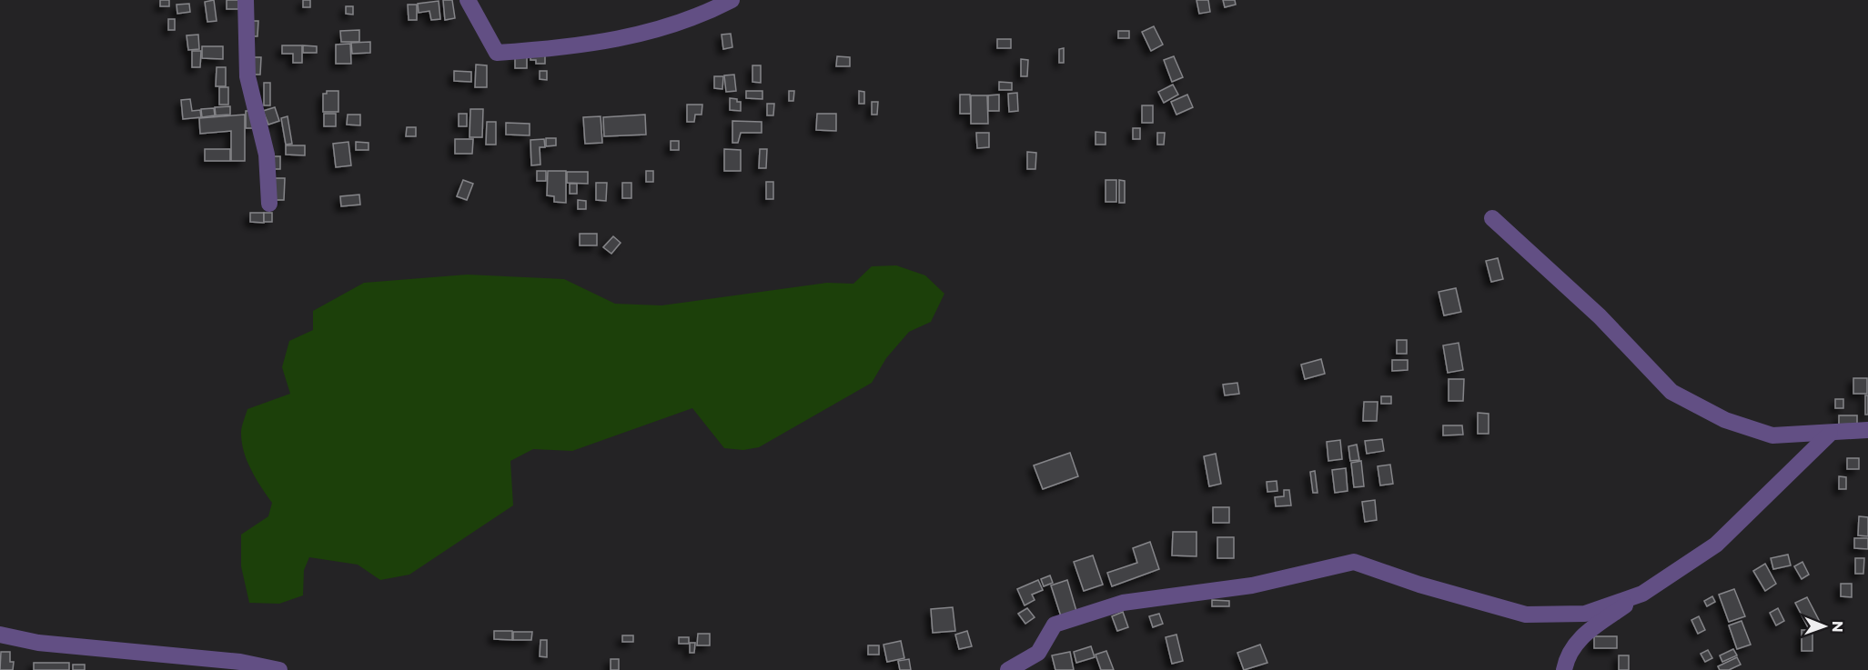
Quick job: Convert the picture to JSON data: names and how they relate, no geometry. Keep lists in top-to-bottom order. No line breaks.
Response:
{"north":"right"}
